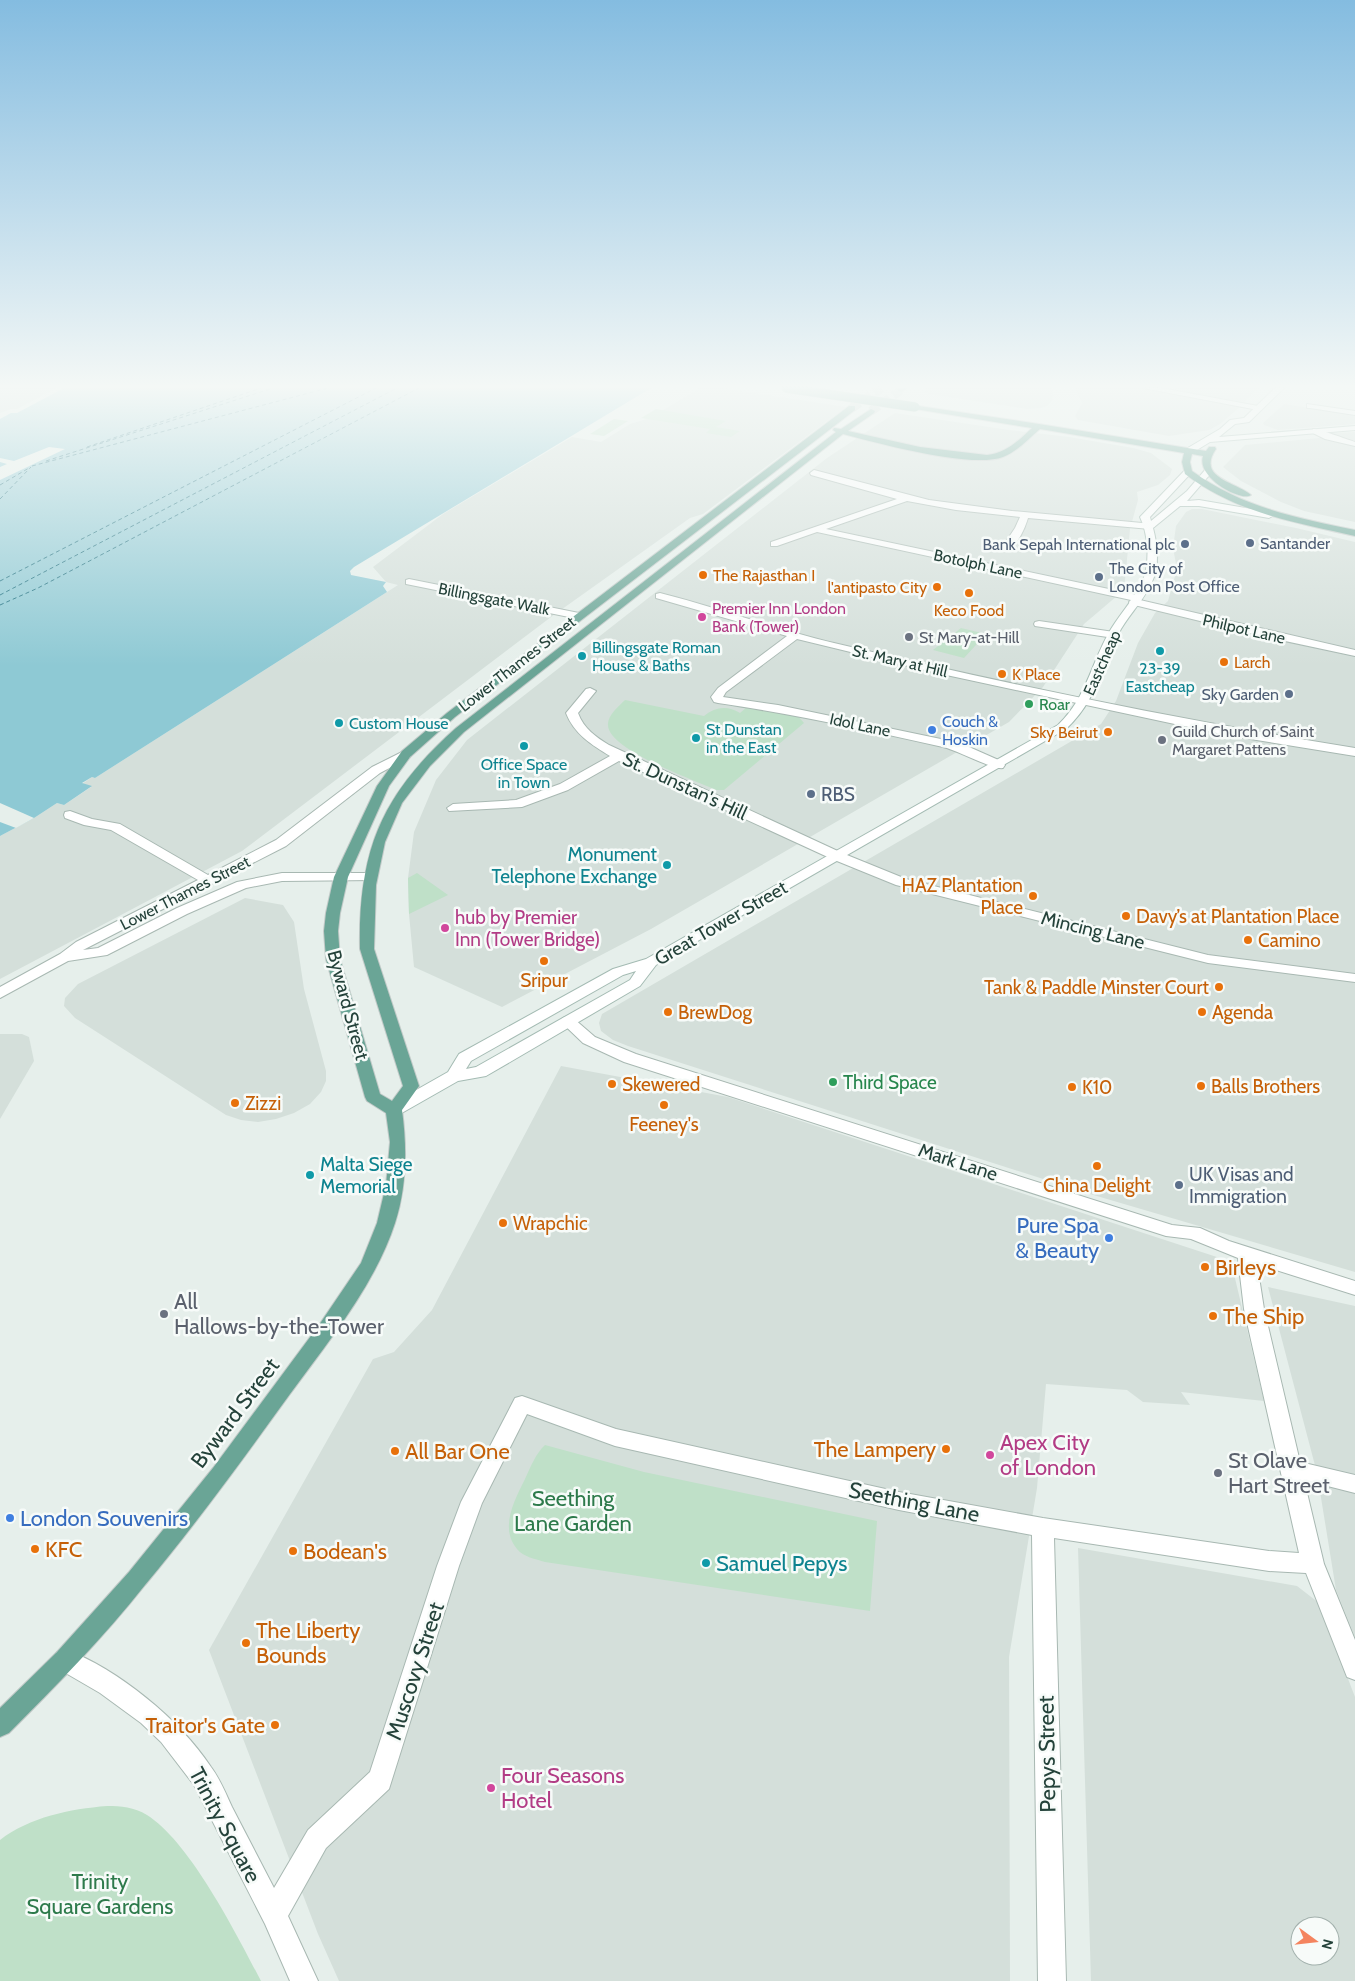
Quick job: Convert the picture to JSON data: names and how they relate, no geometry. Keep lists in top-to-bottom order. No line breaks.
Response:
{"streets":{"main road":["Lower Thames Street","Byward Street"],"street":["Botolph Lane","Billingsgate Walk","Philpot Lane","St. Mary at Hill","Eastcheap","Idol Lane","St. Dunstan's Hill","Great Tower Street","Mincing Lane","Mark Lane","Seething Lane","Muscovy Street","Pepys Street","Trinity Square"]},"crossings":[["Botolph Lane","Philpot Lane"],["Botolph Lane","Eastcheap"],["Billingsgate Walk","Lower Thames Street"],["Philpot Lane","Eastcheap"],["St. Mary at Hill","Eastcheap"],["St. Mary at Hill","Idol Lane"],["Eastcheap","Idol Lane"],["Eastcheap","Great Tower Street"],["Lower Thames Street","Byward Street"],["Idol Lane","Great Tower Street"],["St. Dunstan's Hill","Great Tower Street"],["St. Dunstan's Hill","Mincing Lane"],["Great Tower Street","Mincing Lane"],["Great Tower Street","Byward Street"],["Great Tower Street","Mark Lane"],["Byward Street","Trinity Square"],["Seething Lane","Muscovy Street"],["Seething Lane","Pepys Street"],["Muscovy Street","Trinity Square"]],"parks":["Seething Lane Garden","Trinity Square Gardens"],"places":["Santander","Bank Sepah International plc","The Rajasthan I","The City of London Post Office","l'antipasto City","Keco Food","Premier Inn London Bank (Tower)","St Mary-at-Hill","23-39 Eastcheap","Billingsgate Roman House & Baths","Larch","K Place","Sky Garden","Roar","Custom House","Couch & Hoskin","Sky Beirut","St Dunstan in the East","Guild Church of Saint Margaret Pattens","Office Space in Town","RBS","Monument Telephone Exchange","HAZ Plantation Place","Davy’s at Plantation Place","hub by Premier Inn (Tower Bridge)","Camino","Sripur","Tank & Paddle Minster Court","BrewDog","Agenda","Third Space","Skewered","Balls Brothers","K10","Zizzi","Feeney's","China Delight","Malta Siege Memorial","UK Visas and Immigration","Wrapchic","Pure Spa & Beauty","Birleys","All Hallows-by-the-Tower","The Ship","The Lampery","All Bar One","Apex City of London","St Olave Hart Street","London Souvenirs","KFC","Bodean's","Samuel Pepys","The Liberty Bounds","Traitor's Gate","Four Seasons Hotel"],"north":"right"}
